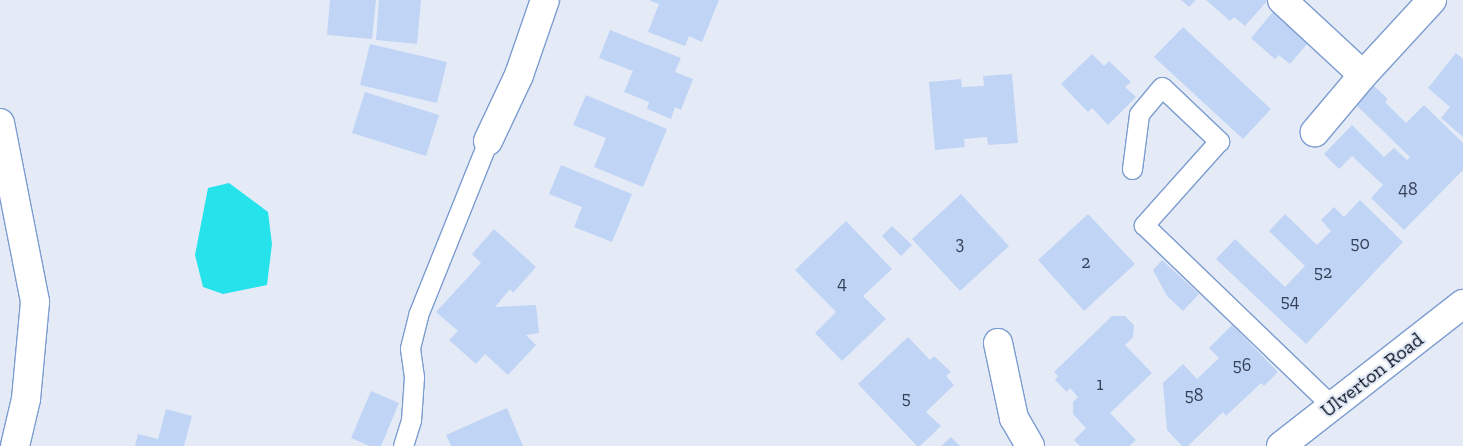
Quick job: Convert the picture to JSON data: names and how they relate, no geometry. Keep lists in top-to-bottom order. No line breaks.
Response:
{"streets":{"street":["Ulverton Road"]},"house_numbers":["48","3","50","2","52","4","54","56","1","58","5"]}
